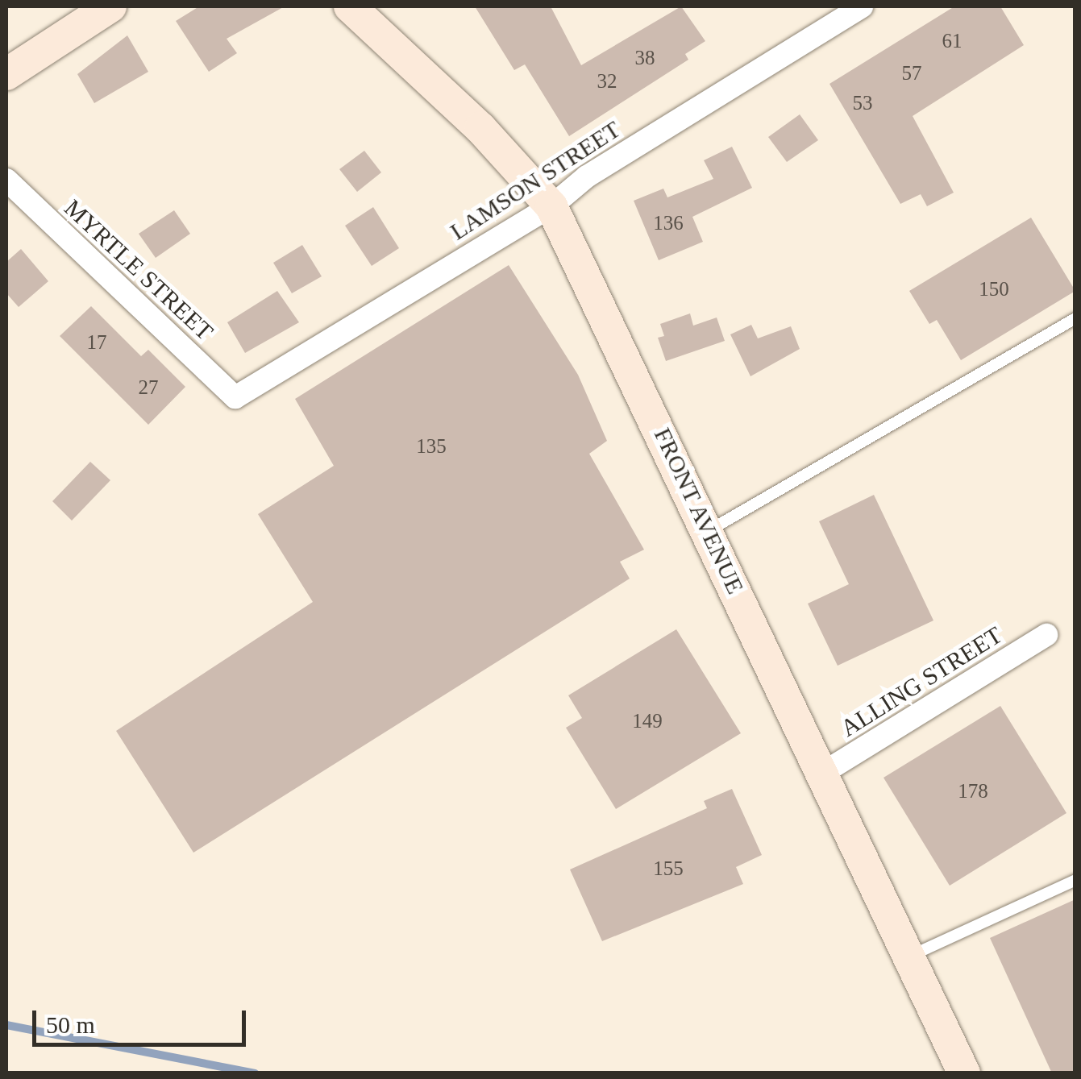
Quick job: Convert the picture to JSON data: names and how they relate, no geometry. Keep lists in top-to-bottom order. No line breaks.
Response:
{"streets":{"street":["LAMSON STREET","MYRTLE STREET","FRONT AVENUE","ALLING STREET"]},"crossings":[["LAMSON STREET","MYRTLE STREET"],["LAMSON STREET","FRONT AVENUE"],["FRONT AVENUE","ALLING STREET"]],"house_numbers":["61","38","57","32","53","136","150","17","27","135","149","178","155"],"scale_bar":"50 m"}
